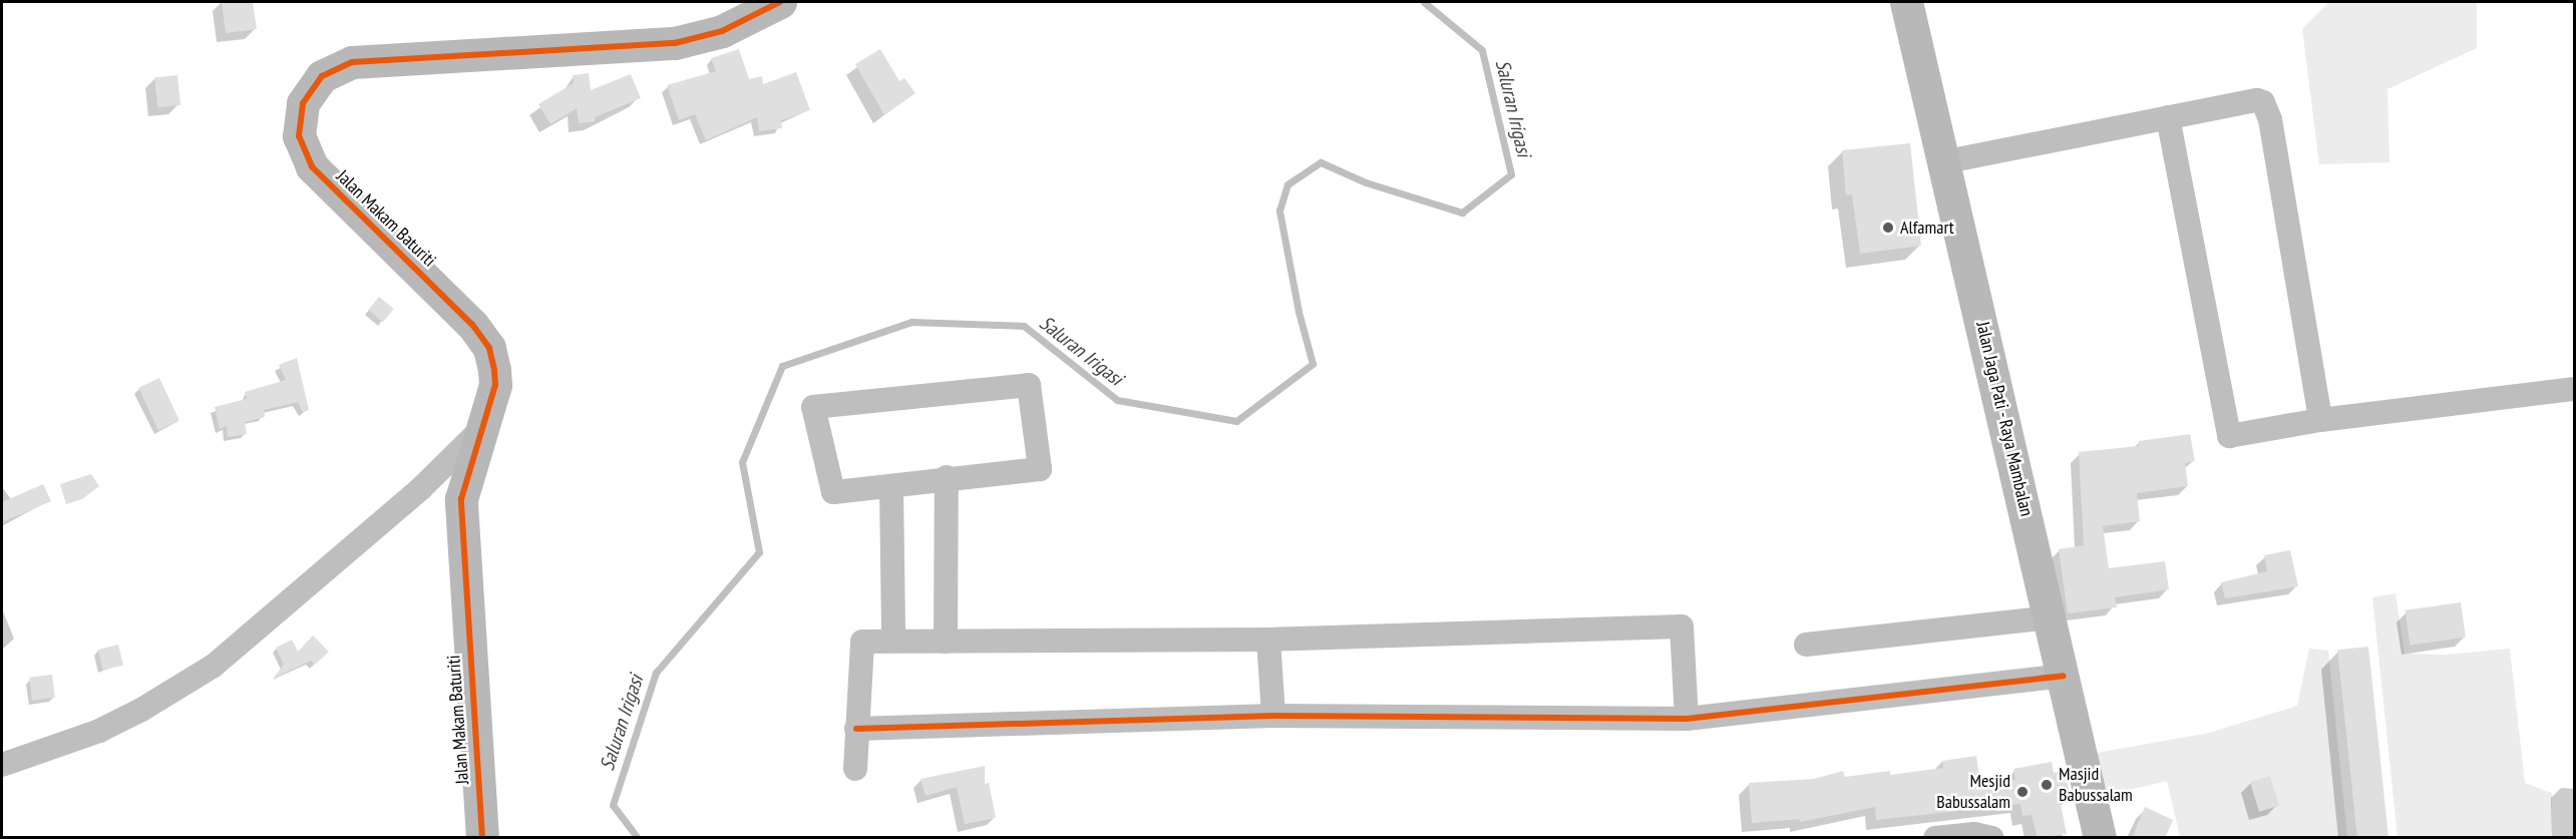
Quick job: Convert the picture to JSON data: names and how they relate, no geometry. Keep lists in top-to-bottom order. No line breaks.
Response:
{"streets":{"street":["Jalan Makam Baturiti","Jalan Jaga Pati - Raya Mambalan"]},"water":["Saluran Irigasi"],"places":["Alfamart","Masjid Babussalam","Mesjid Babussalam"]}
